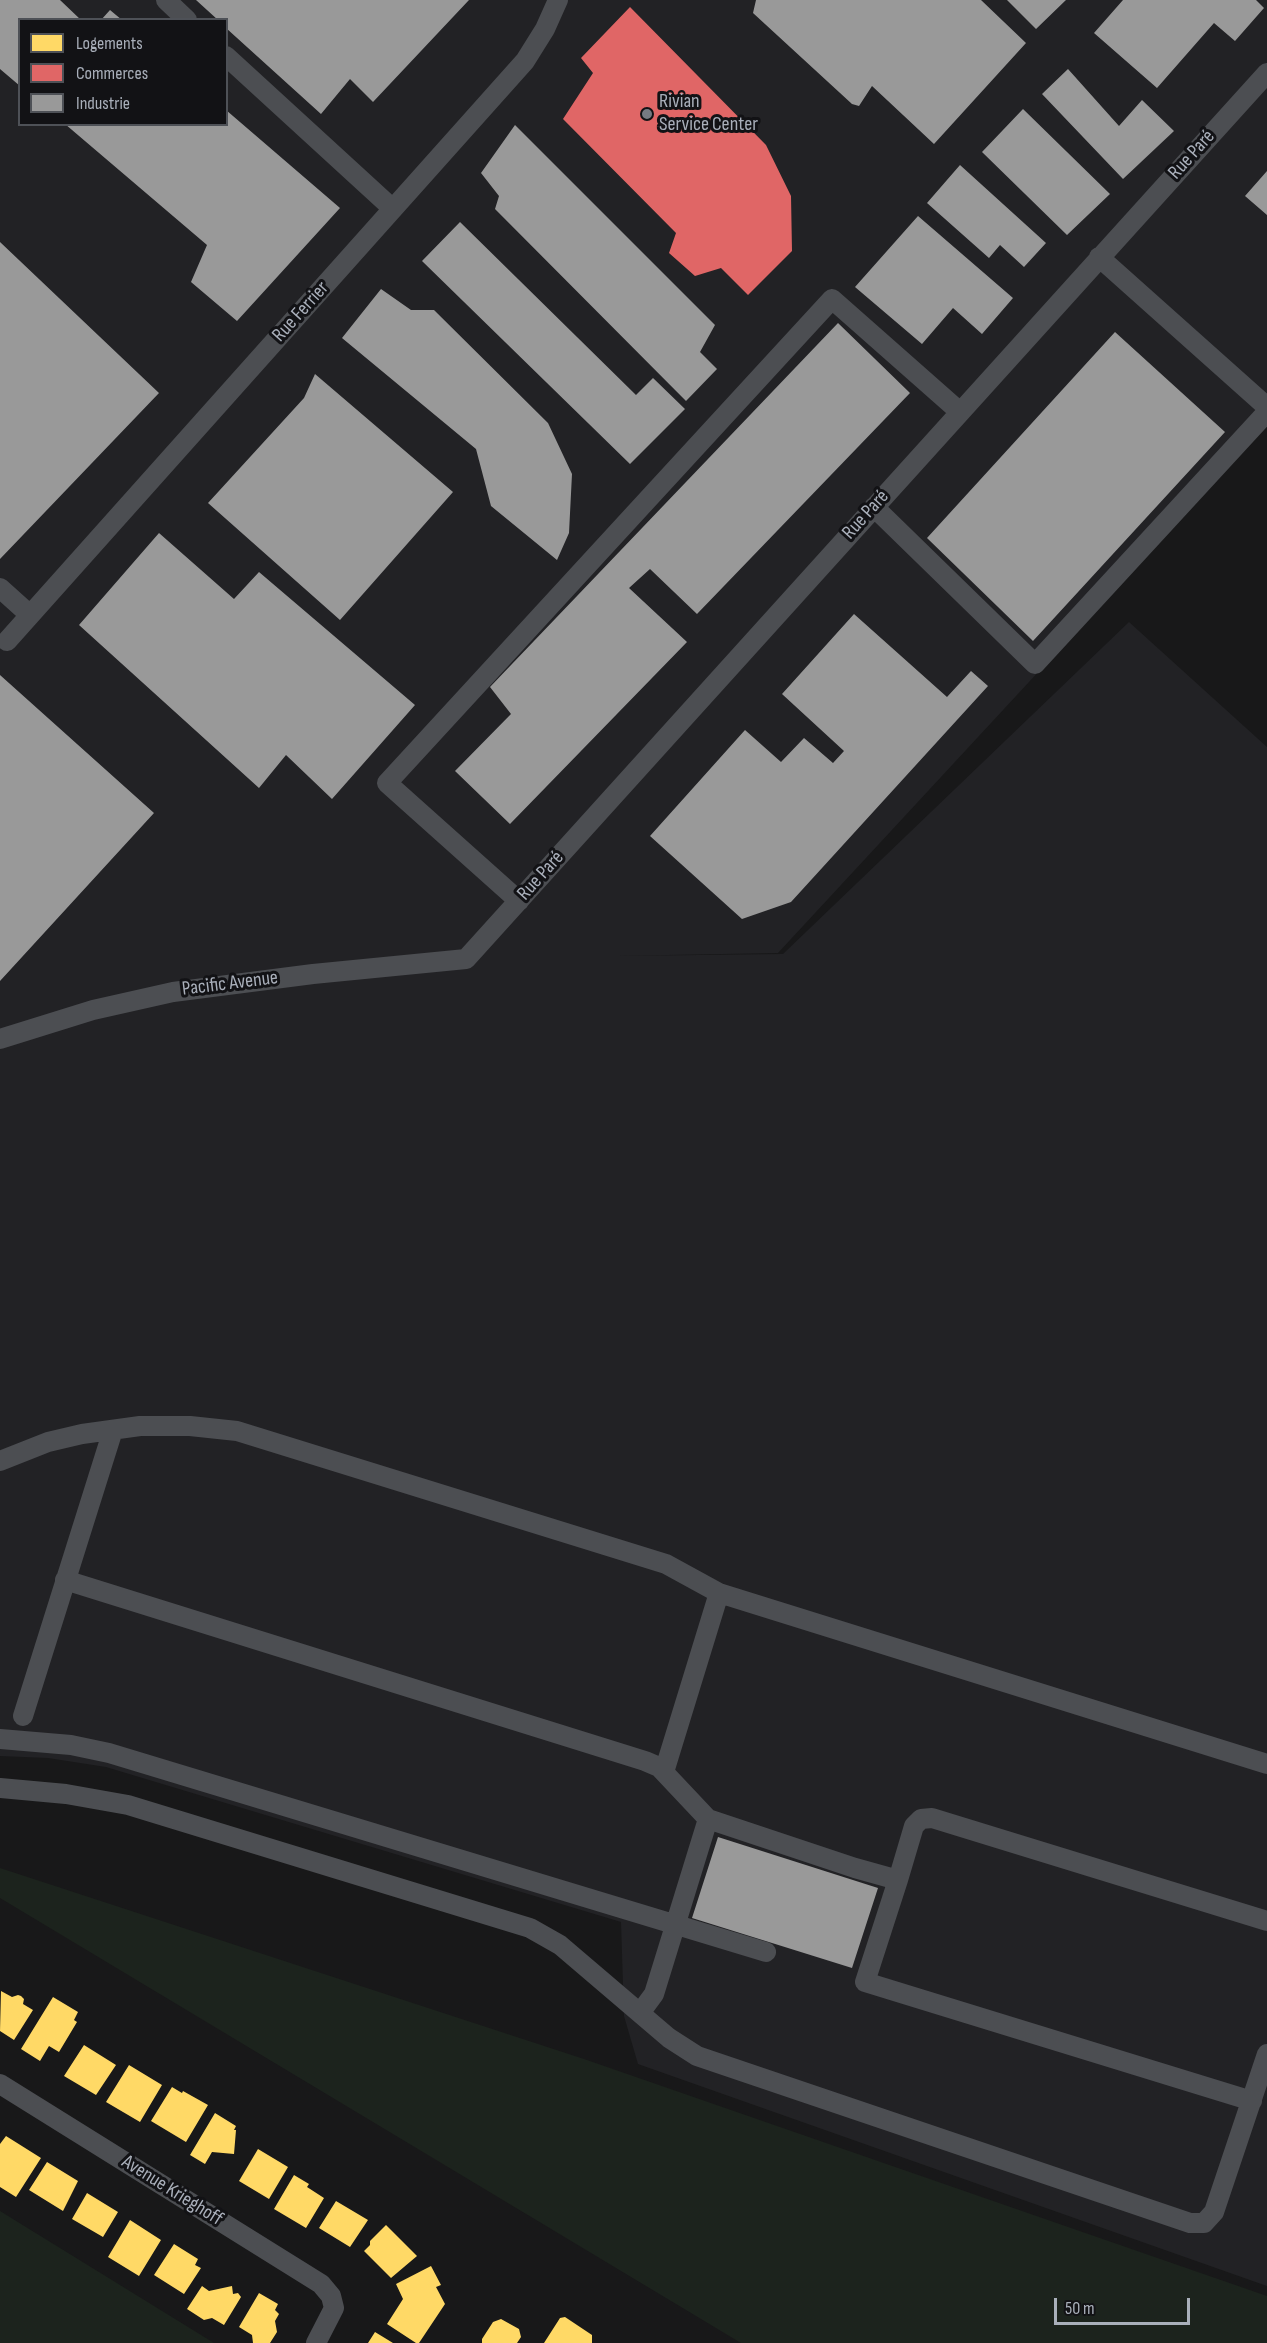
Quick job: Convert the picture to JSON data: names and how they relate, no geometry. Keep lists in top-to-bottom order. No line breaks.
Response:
{"streets":{"street":["Rue Paré","Rue Ferrier","Pacific Avenue","Avenue Krieghoff"]},"crossings":[["Rue Paré","Pacific Avenue"]],"places":["Rivian Service Center"],"legend":["Logements","Commerces","Industrie"],"scale_bar":"50 m"}
